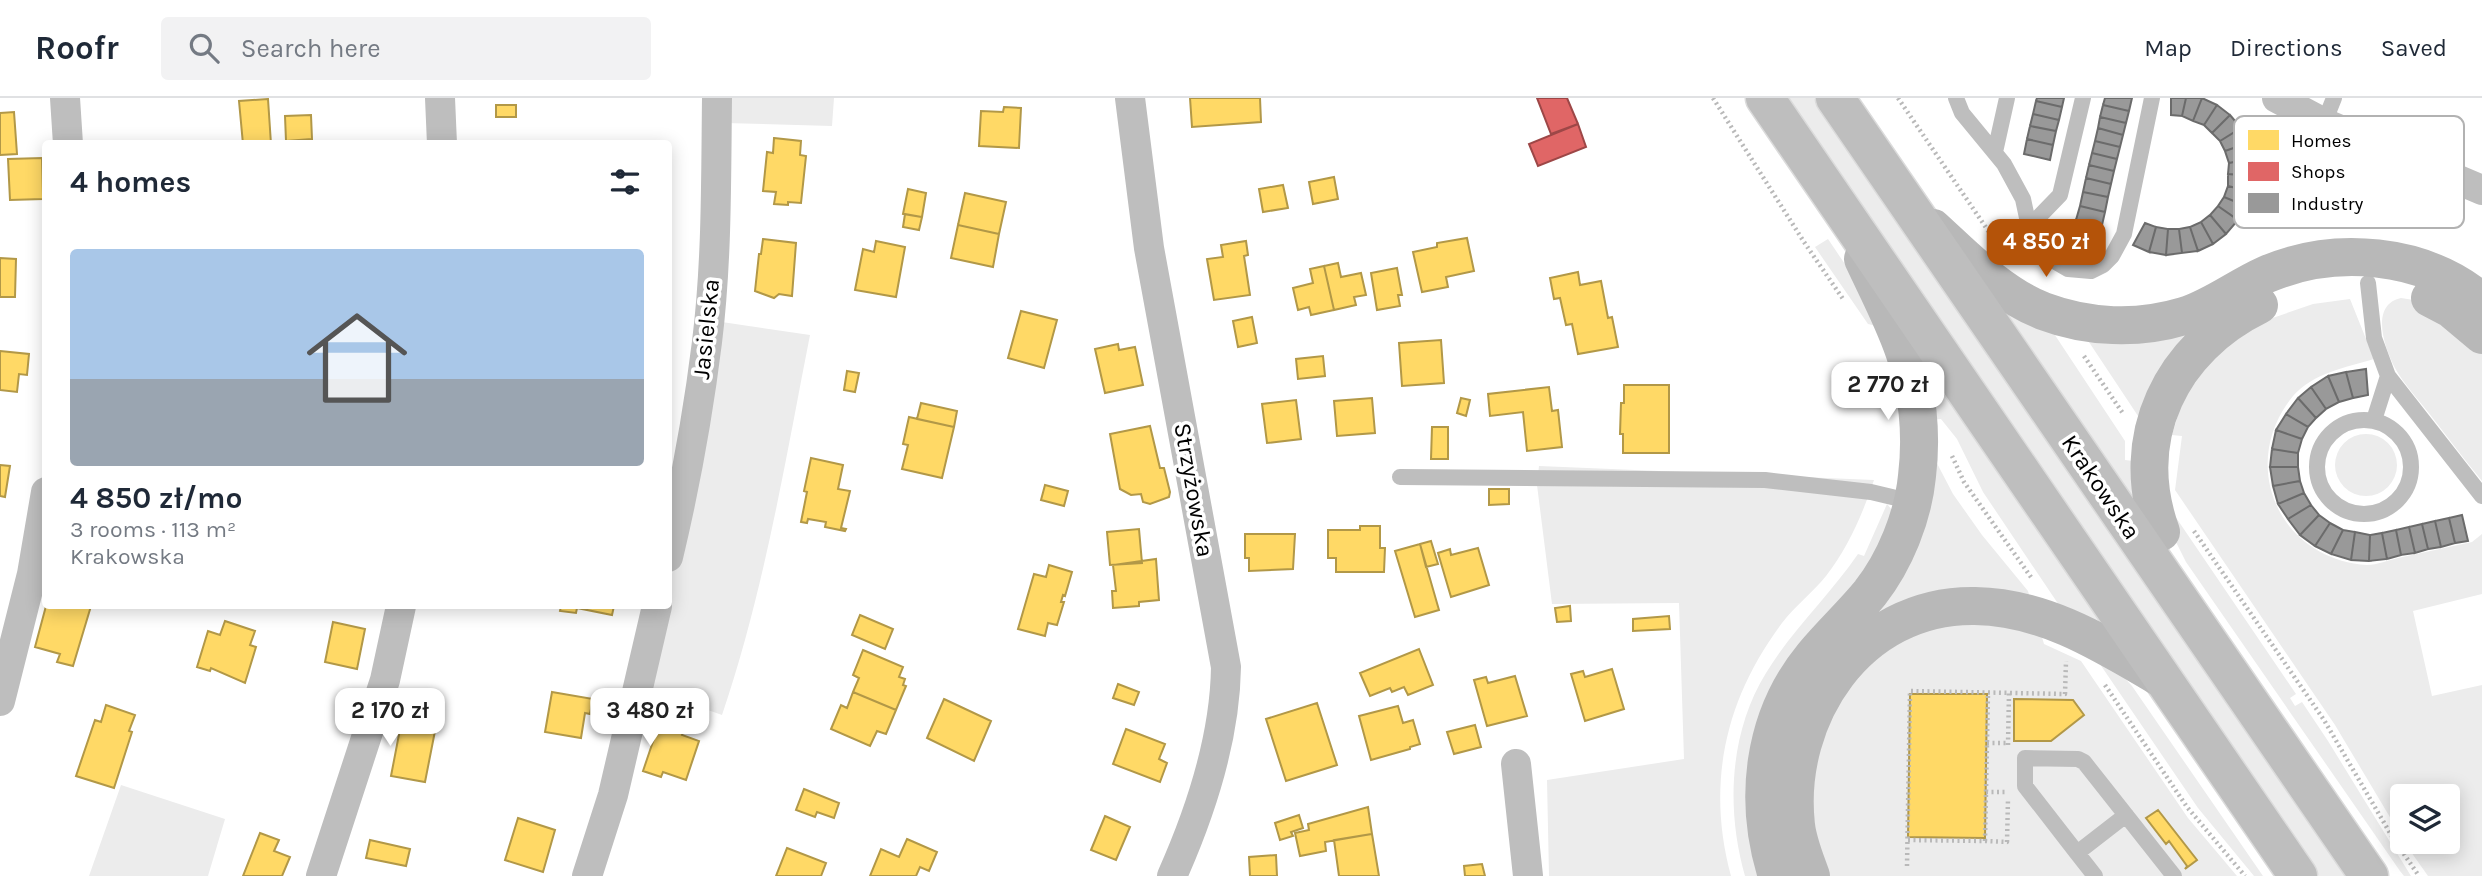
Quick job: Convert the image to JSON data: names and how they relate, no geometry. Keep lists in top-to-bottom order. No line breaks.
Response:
{"streets":{"main road":["Krakowska"],"street":["Jasielska","Strzyżowska"]},"legend":["Homes","Shops","Industry"],"page":{"header":"Roofr","search":"Search here","nav":["Map","Directions","Saved"],"heading":"4 homes","price":["4 850 zł","2 770 zł","2 170 zł","3 480 zł"],"list":[{"name":"4 850 zł/mo","note":"3 rooms · 113 m² · Krakowska"}]}}
